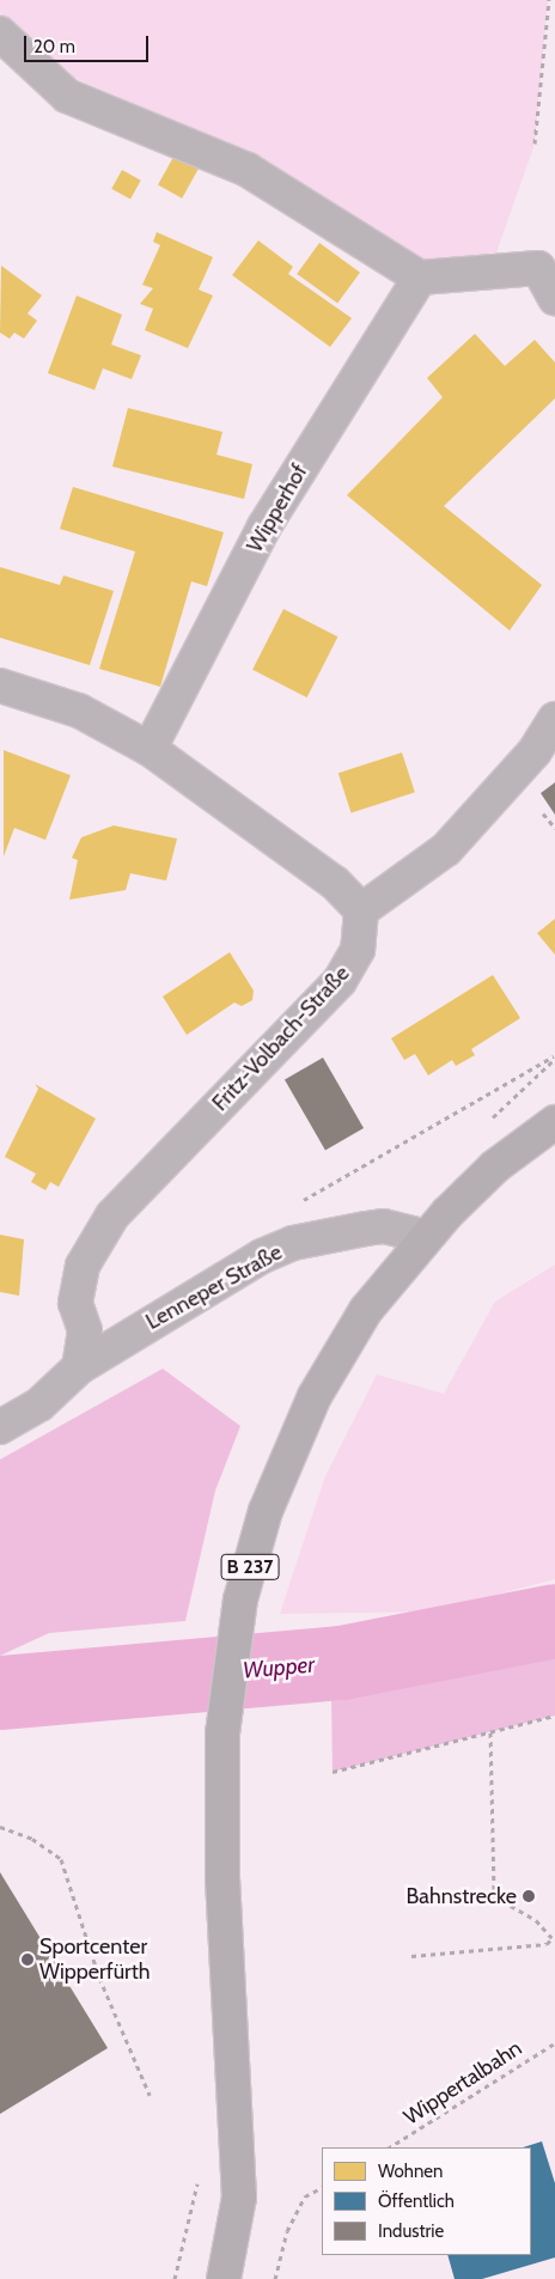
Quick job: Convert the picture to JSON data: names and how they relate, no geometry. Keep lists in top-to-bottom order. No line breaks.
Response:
{"streets":{"main road":["B 237"],"street":["Wipperhof","Fritz-Volbach-Straße","Lenneper Straße"],"path":["Wippertalbahn"]},"crossings":[["Fritz-Volbach-Straße","Lenneper Straße"],["Lenneper Straße","B 237"]],"water":["Wupper"],"places":["Bahnstrecke","Sportcenter Wipperfürth"],"legend":["Wohnen","Öffentlich","Industrie"],"scale_bar":"20 m"}
